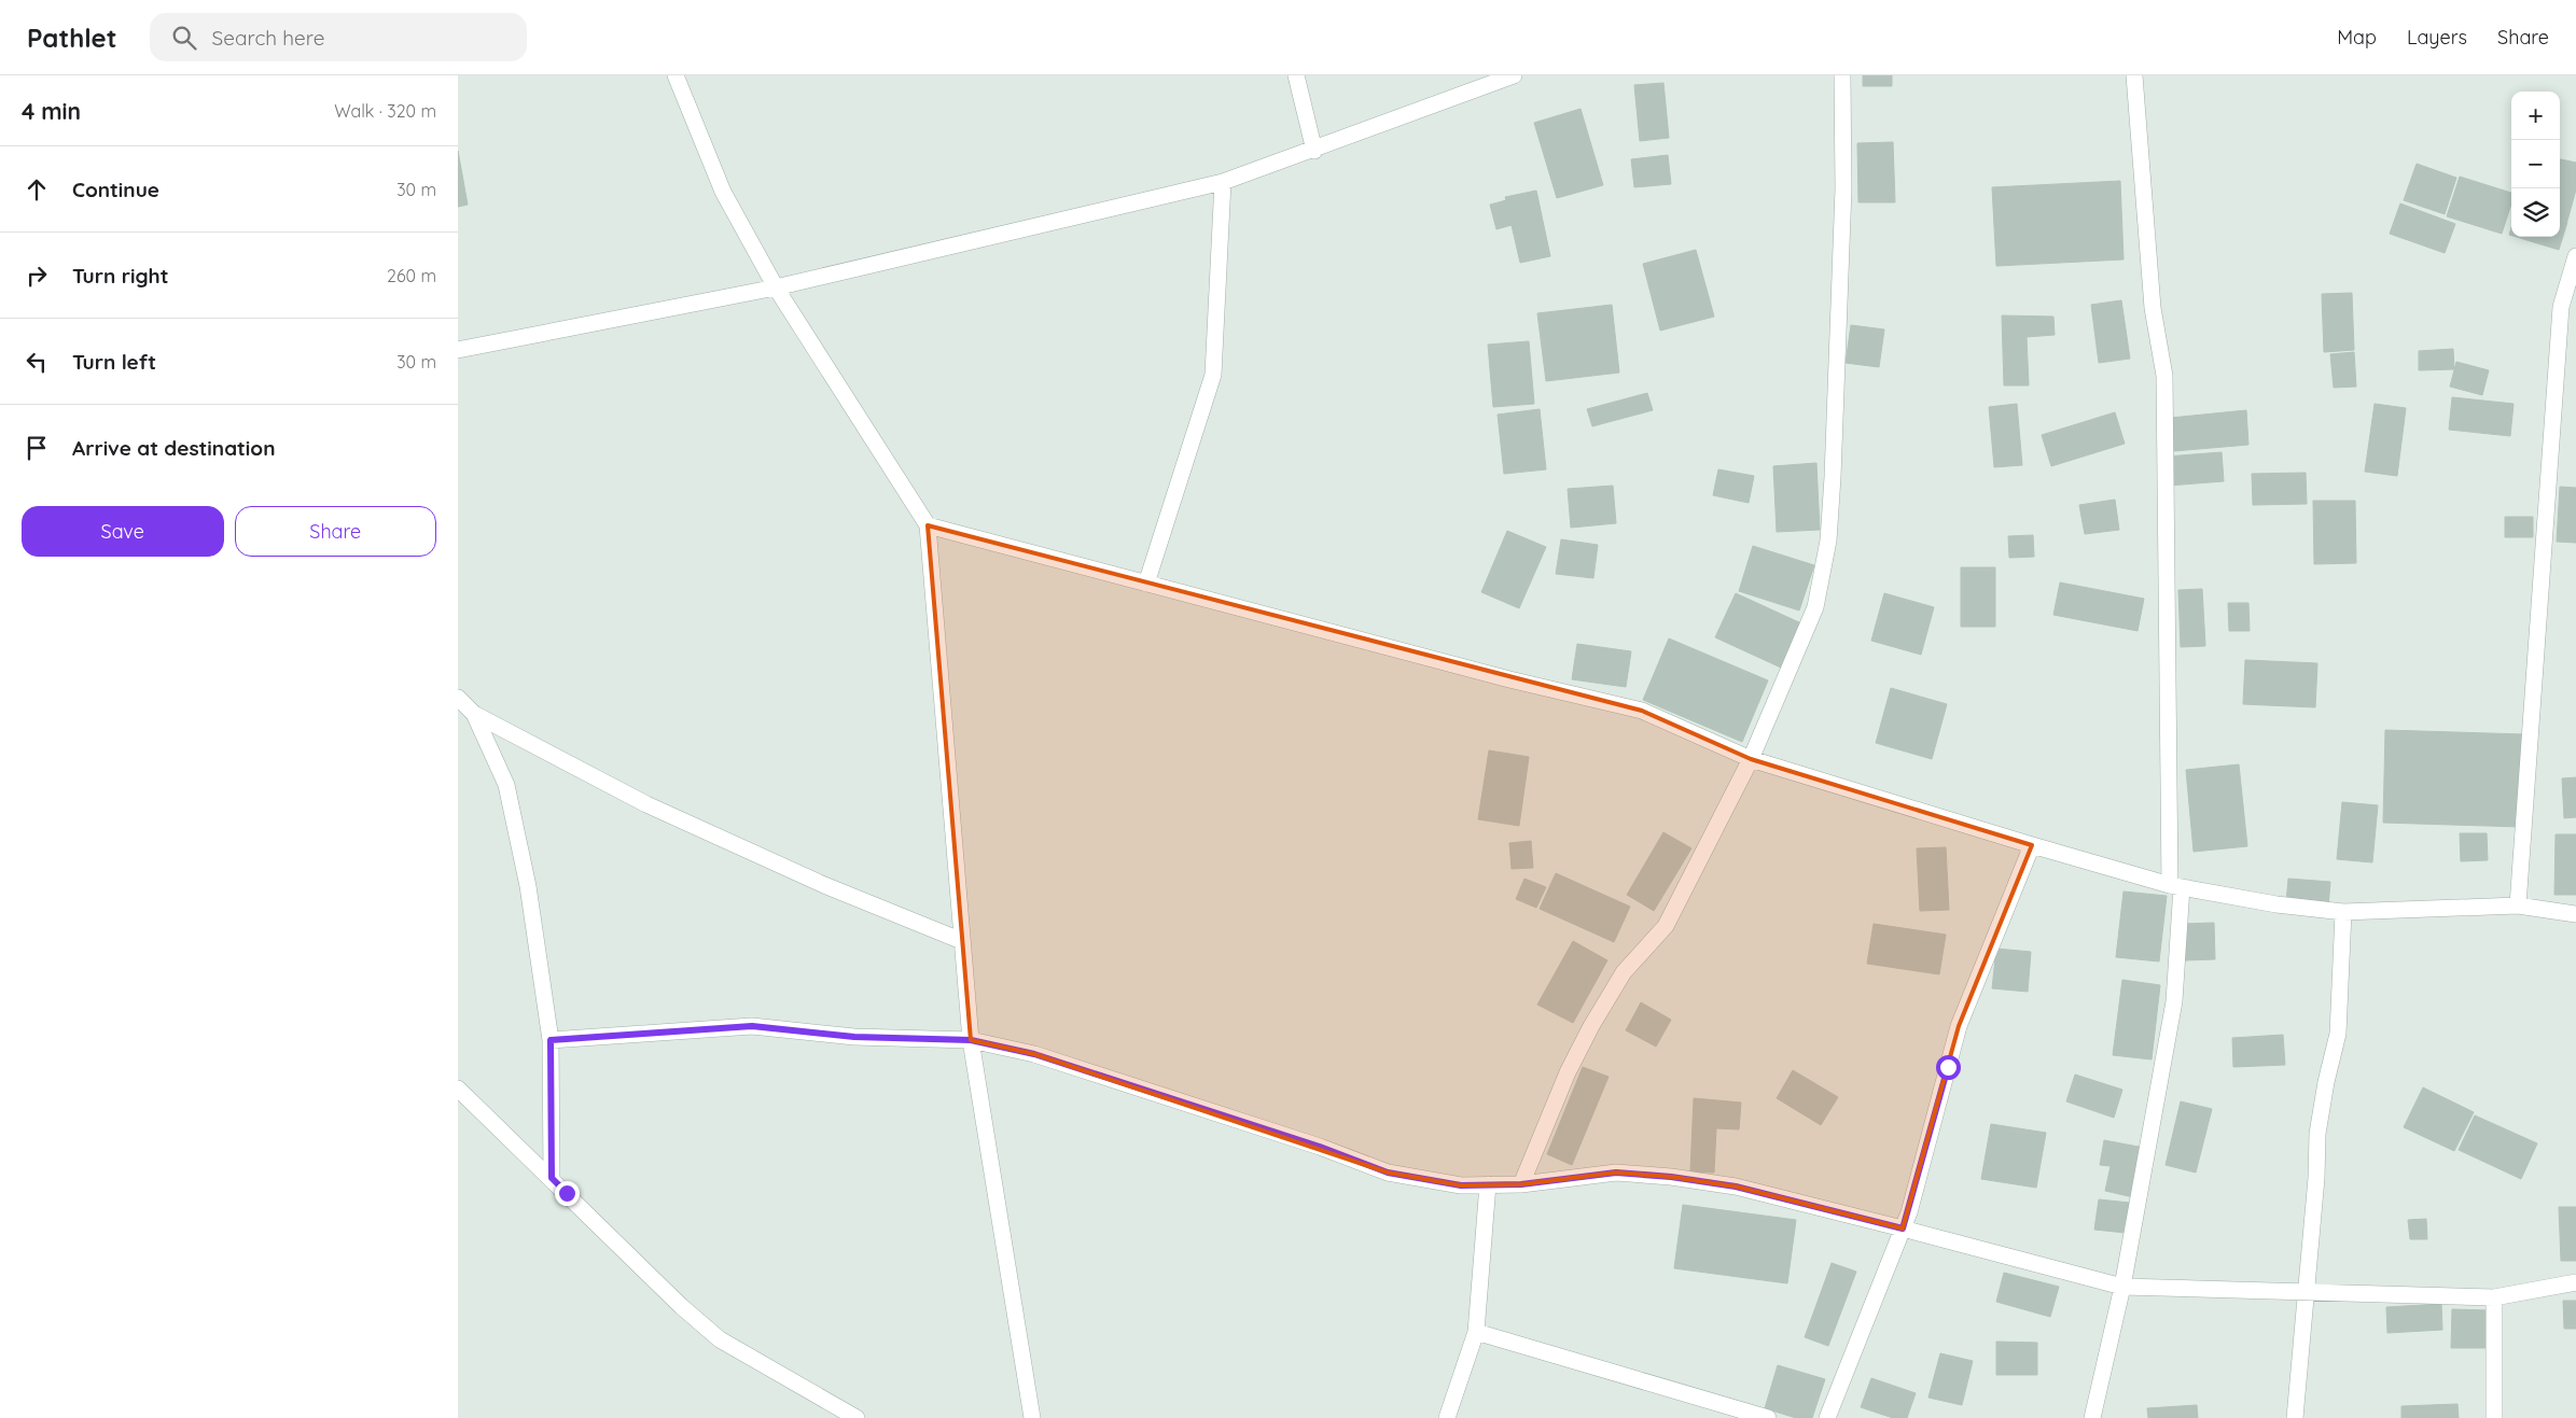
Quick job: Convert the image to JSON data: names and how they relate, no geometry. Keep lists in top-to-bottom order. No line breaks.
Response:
{"page":{"header":"Pathlet","search":"Search here","nav":["Map","Layers","Share"],"heading":["4 min","Walk · 320 m"],"map_buttons":["+","−"],"list":[["Continue","30 m"],["Turn right","260 m"],["Turn left","30 m"],"Arrive at destination"],"buttons":["Save","Share"]}}
